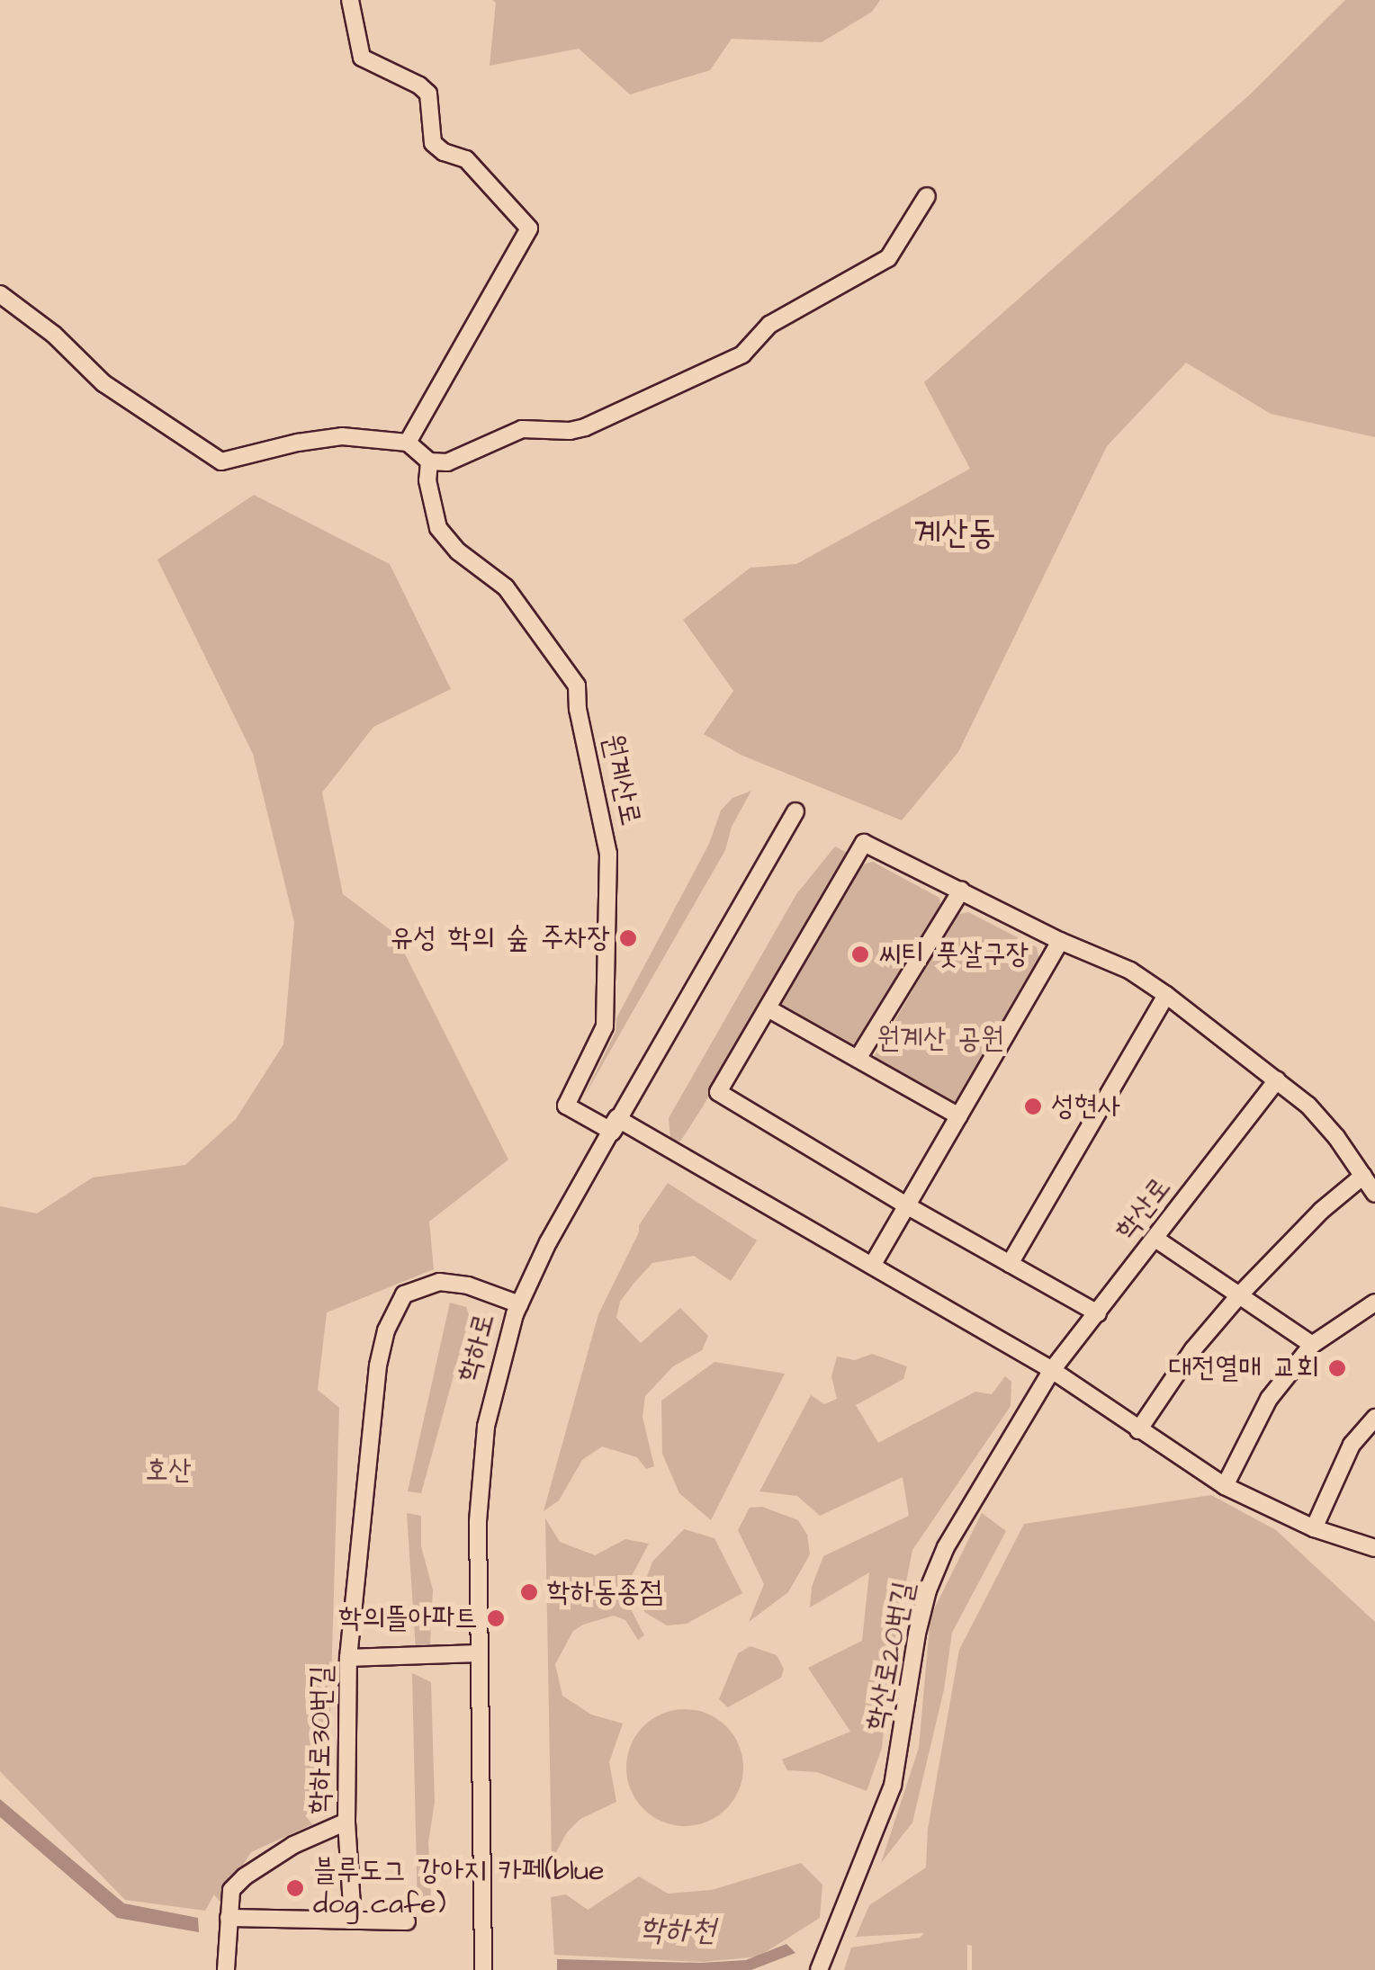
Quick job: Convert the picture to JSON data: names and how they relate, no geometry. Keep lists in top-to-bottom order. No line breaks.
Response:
{"streets":{"street":["원계산로","학산로","학하로","학산로20번길","학하로30번길"]},"crossings":[["원계산로","학하로"],["학산로","학산로20번길"],["학하로","학하로30번길"]],"districts":["계산동"],"water":["학하천"],"parks":["원계산 공원","호산"],"places":["유성 학의 숲 주차장","씨티 풋살구장","성현사","대전열매 교회","학하동종점","학의뜰아파트","블루도그 강아지 카페(blue dog cafe)"]}
